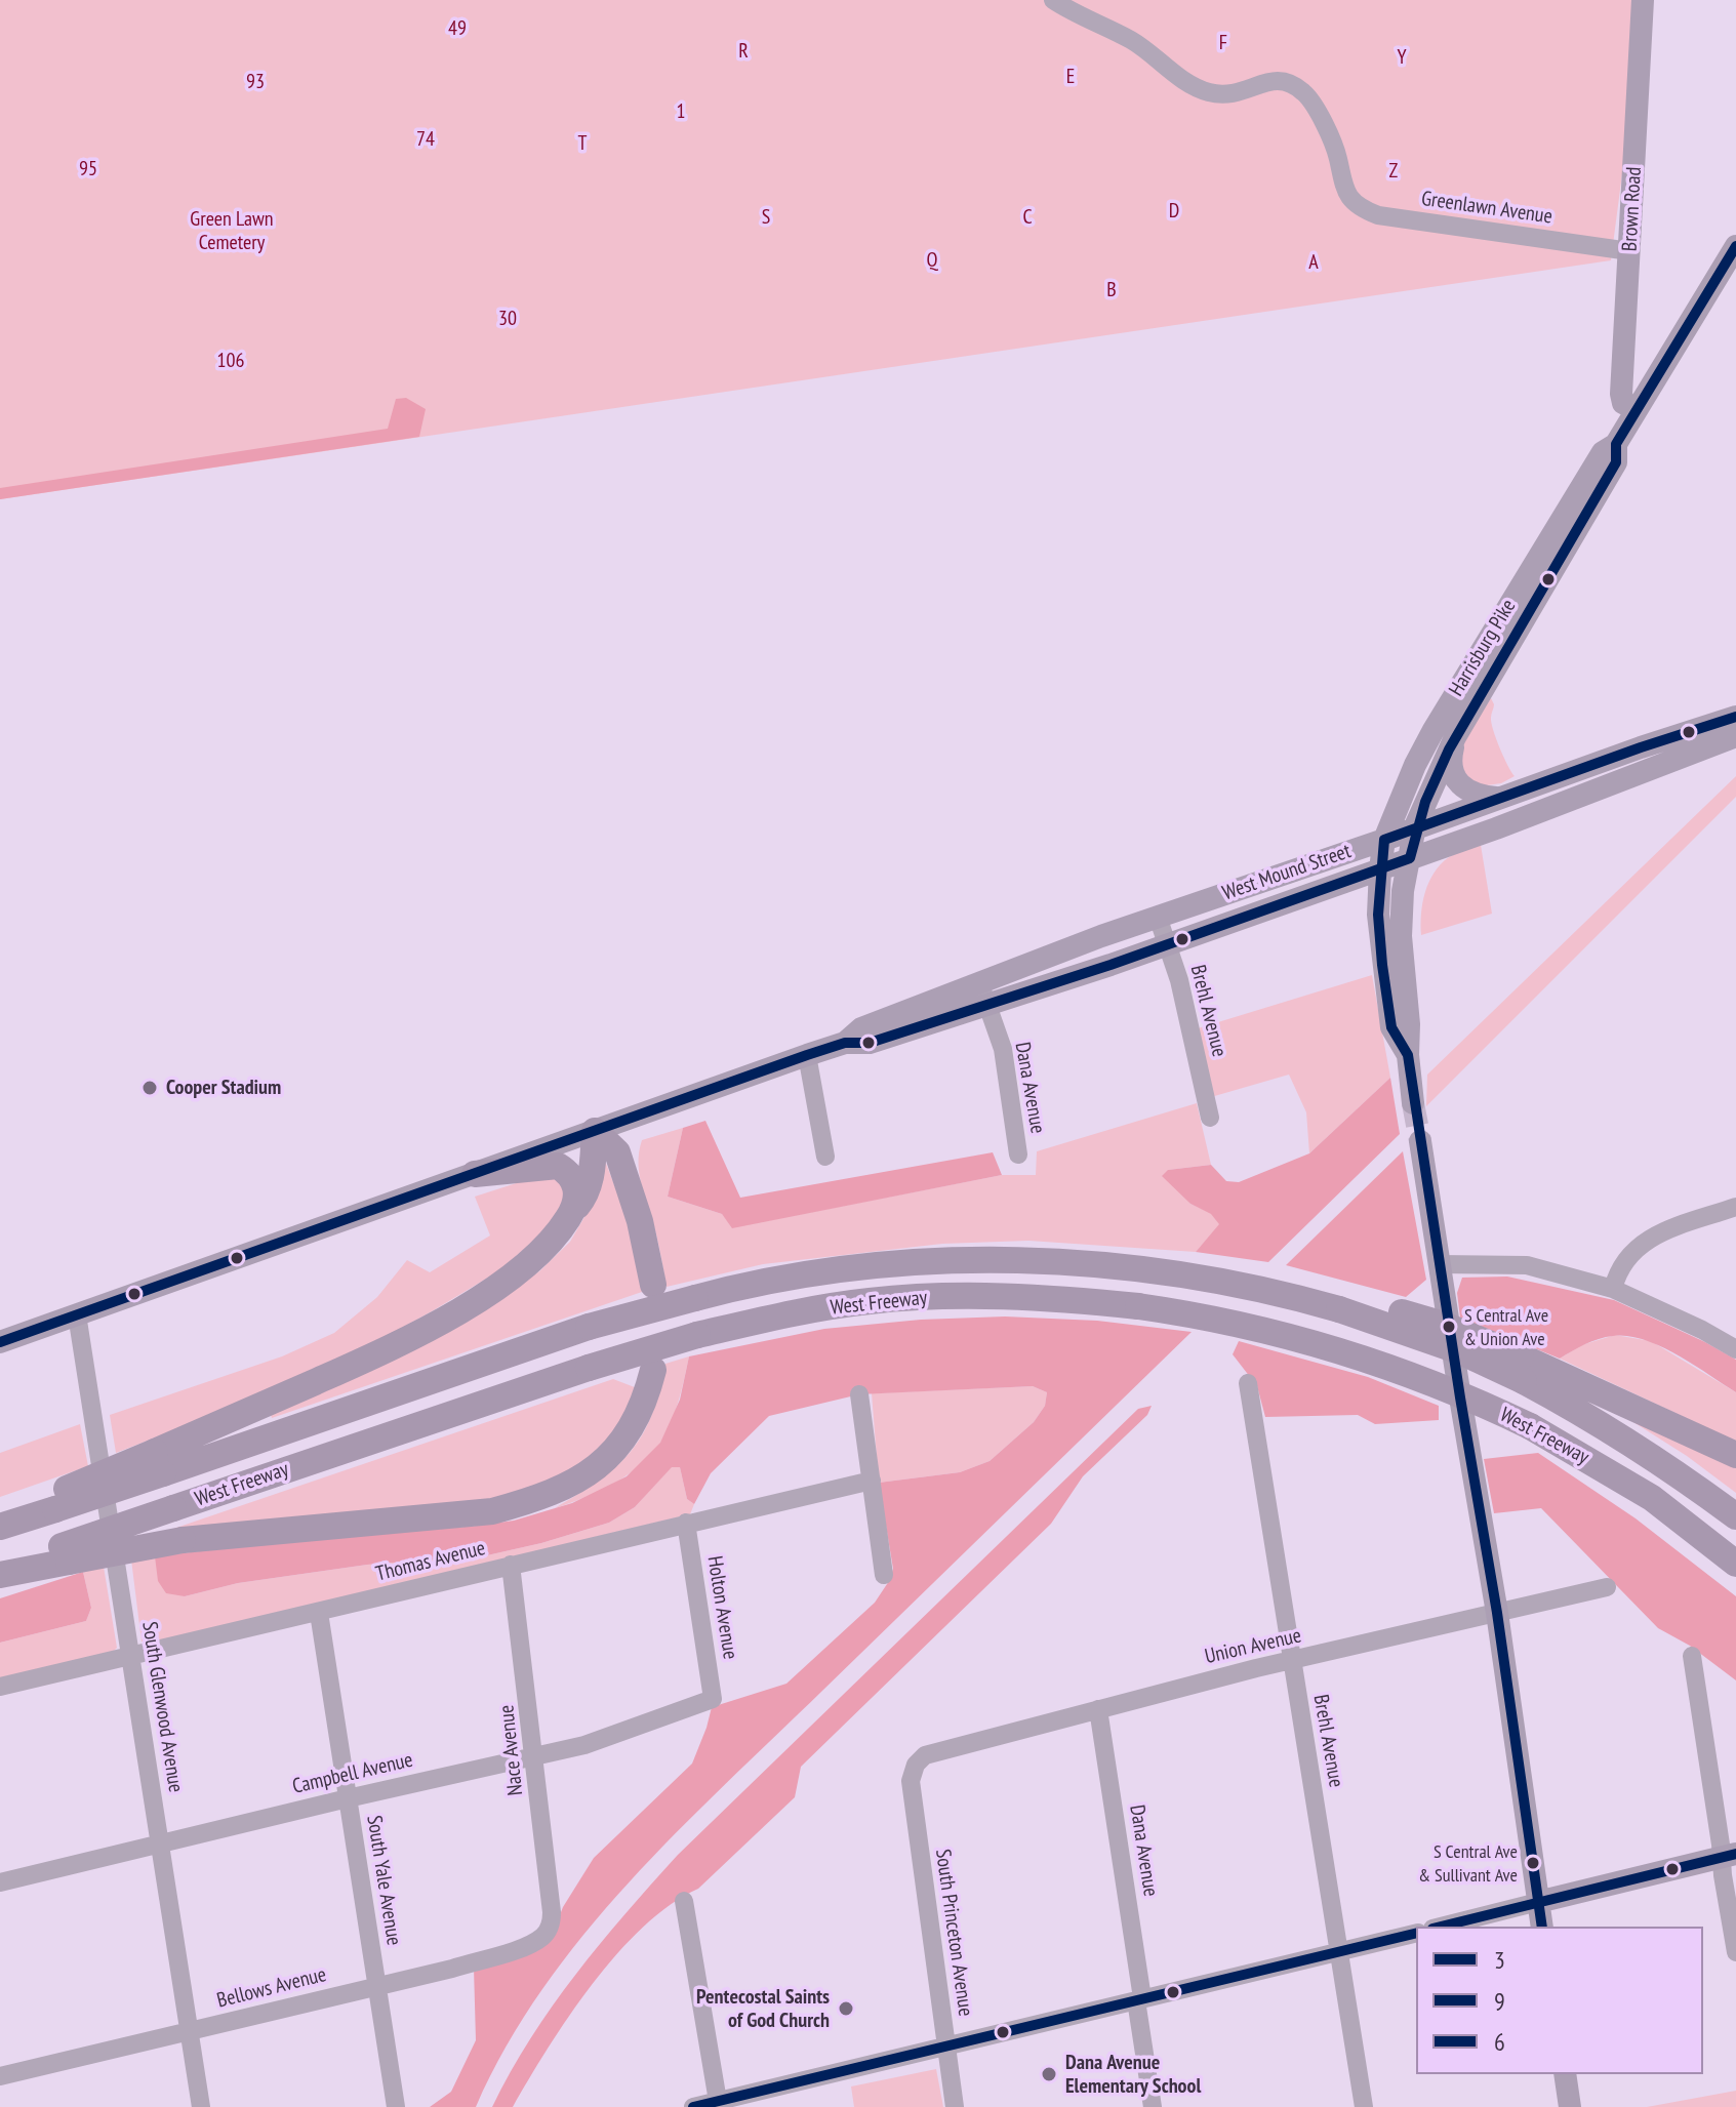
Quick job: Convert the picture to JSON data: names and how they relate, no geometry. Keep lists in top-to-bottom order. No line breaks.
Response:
{"streets":{"highway":["West Freeway"],"main road":["Brown Road","Harrisburg Pike","West Mound Street"],"street":["Greenlawn Avenue","Brehl Avenue","Dana Avenue","Thomas Avenue","Holton Avenue","Union Avenue","South Glenwood Avenue","Nace Avenue","Campbell Avenue","South Yale Avenue","South Princeton Avenue","Bellows Avenue"]},"crossings":[["Greenlawn Avenue","Brown Road"],["Brown Road","Harrisburg Pike"],["Harrisburg Pike","West Mound Street"],["West Mound Street","Brehl Avenue"],["West Mound Street","Dana Avenue"],["West Mound Street","South Glenwood Avenue"],["Brehl Avenue","Union Avenue"],["Dana Avenue","Union Avenue"],["Thomas Avenue","Holton Avenue"],["Thomas Avenue","South Glenwood Avenue"],["Thomas Avenue","Nace Avenue"],["Thomas Avenue","South Yale Avenue"],["Holton Avenue","Campbell Avenue"],["Union Avenue","South Princeton Avenue"],["South Glenwood Avenue","Campbell Avenue"],["South Glenwood Avenue","Bellows Avenue"],["Nace Avenue","Campbell Avenue"],["Nace Avenue","Bellows Avenue"],["Campbell Avenue","South Yale Avenue"],["South Yale Avenue","Bellows Avenue"]],"parks":["49","F","R","Y","E","93","1","74","T","95","Z","D","S","C","Green Lawn Cemetery","Q","A","B","30","106"],"places":["Cooper Stadium","S Central Ave & Union Ave","S Central Ave & Sullivant Ave","Pentecostal Saints of God Church","Dana Avenue Elementary School"],"lines":["transit line 3","transit line 9","transit line 6"],"legend":["3","9","6"]}
